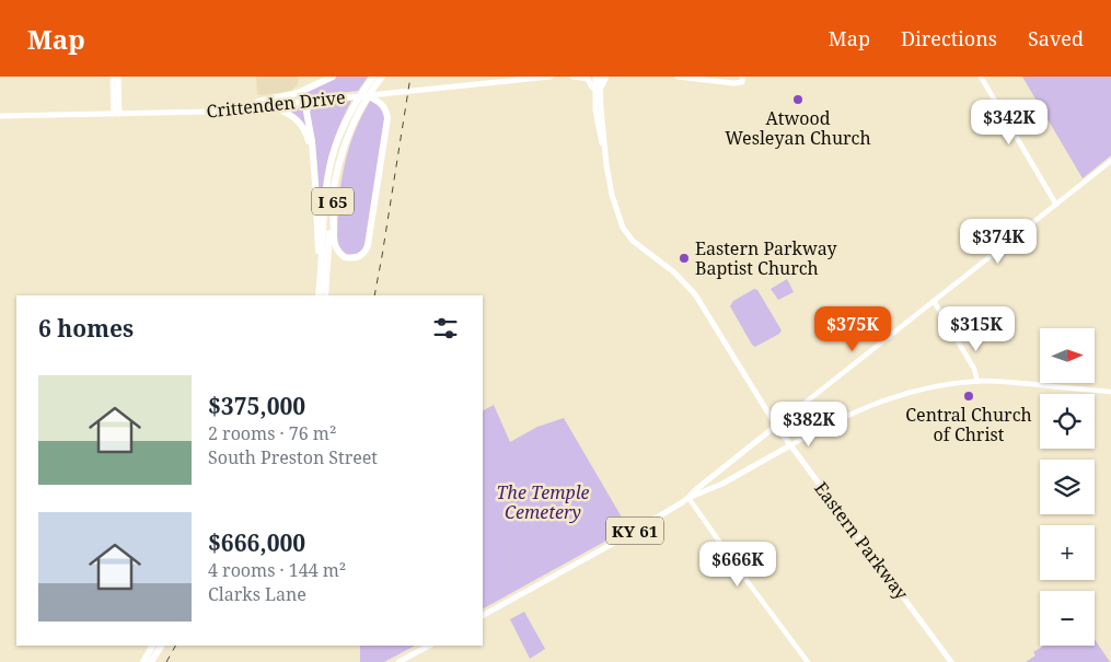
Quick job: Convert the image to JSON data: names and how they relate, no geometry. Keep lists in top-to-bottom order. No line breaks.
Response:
{"streets":{"highway":["I 65"],"main road":["Crittenden Drive","KY 61","Eastern Parkway"]},"crossings":[["KY 61","Eastern Parkway"]],"parks":["The Temple Cemetery"],"places":["Atwood Wesleyan Church","Eastern Parkway Baptist Church","Central Church of Christ"],"north":"right","page":{"header":"Map","nav":["Map","Directions","Saved"],"price":["$342K","$374K","$375K","$315K","$382K","$666K"],"heading":"6 homes","map_buttons":["+","−"],"list":[{"name":"$375,000","note":"2 rooms · 76 m² · South Preston Street"},{"name":"$666,000","note":"4 rooms · 144 m² · Clarks Lane"}]}}
